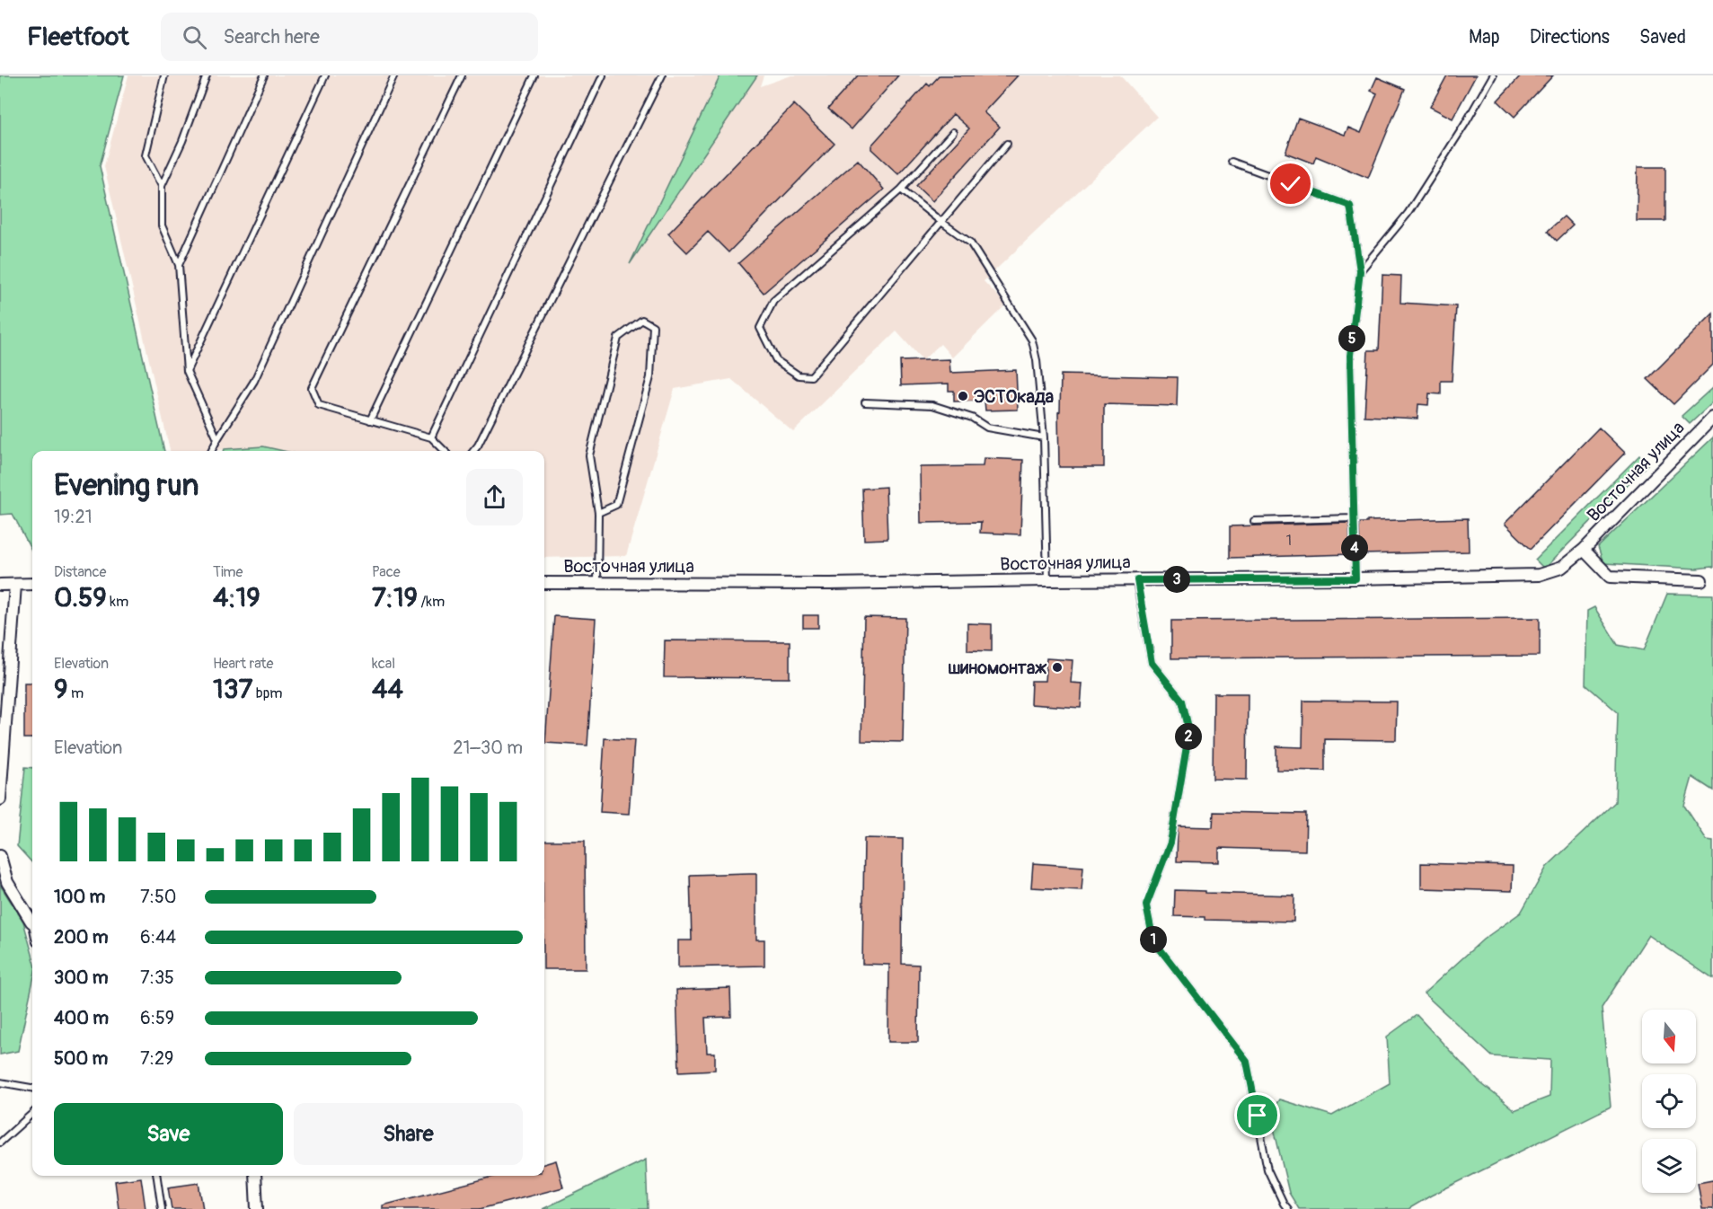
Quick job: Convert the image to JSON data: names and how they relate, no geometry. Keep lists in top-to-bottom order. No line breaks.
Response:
{"streets":{"street":["Восточная улица"]},"places":["ЭСТОкада","шиномонтаж"],"house_numbers":["1"],"north":"bottom","page":{"header":"Fleetfoot","search":"Search here","nav":["Map","Directions","Saved"],"pins":["5","4","3","2","1"],"heading":["Evening run","19:21"],"stats":[["Distance","0.59 km"],["Time","4:19"],["Pace","7:19 /km"],["Elevation","9 m"],["Heart rate","137 bpm"],["kcal","44"]],"chart":["Elevation","21–30 m"],"list":[{"name":"100 m","note":"7:50"},{"name":"200 m","note":"6:44"},{"name":"300 m","note":"7:35"},{"name":"400 m","note":"6:59"},{"name":"500 m","note":"7:29"}],"buttons":["Save","Share"]}}
